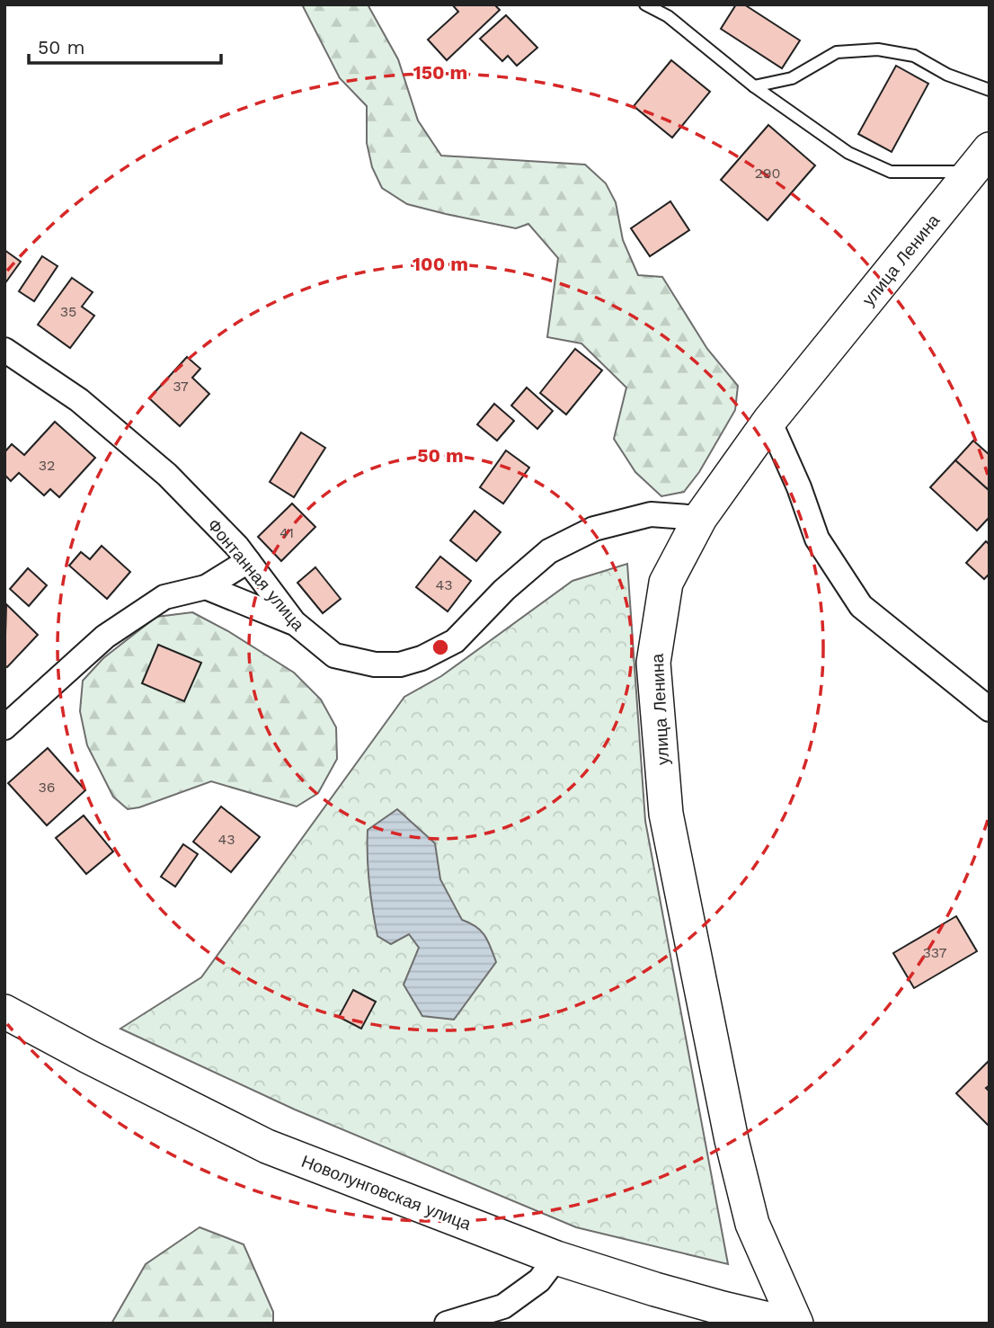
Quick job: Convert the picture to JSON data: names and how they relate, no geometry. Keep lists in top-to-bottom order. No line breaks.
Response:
{"streets":{"street":["улица Ленина","Фонтанная улица","Новолунговская улица"]},"crossings":[["улица Ленина","Фонтанная улица"]],"house_numbers":["290","35","37","32","41","43","36","43","337"],"scale_bar":"50 m","rings":["150 m","100 m","50 m"]}
